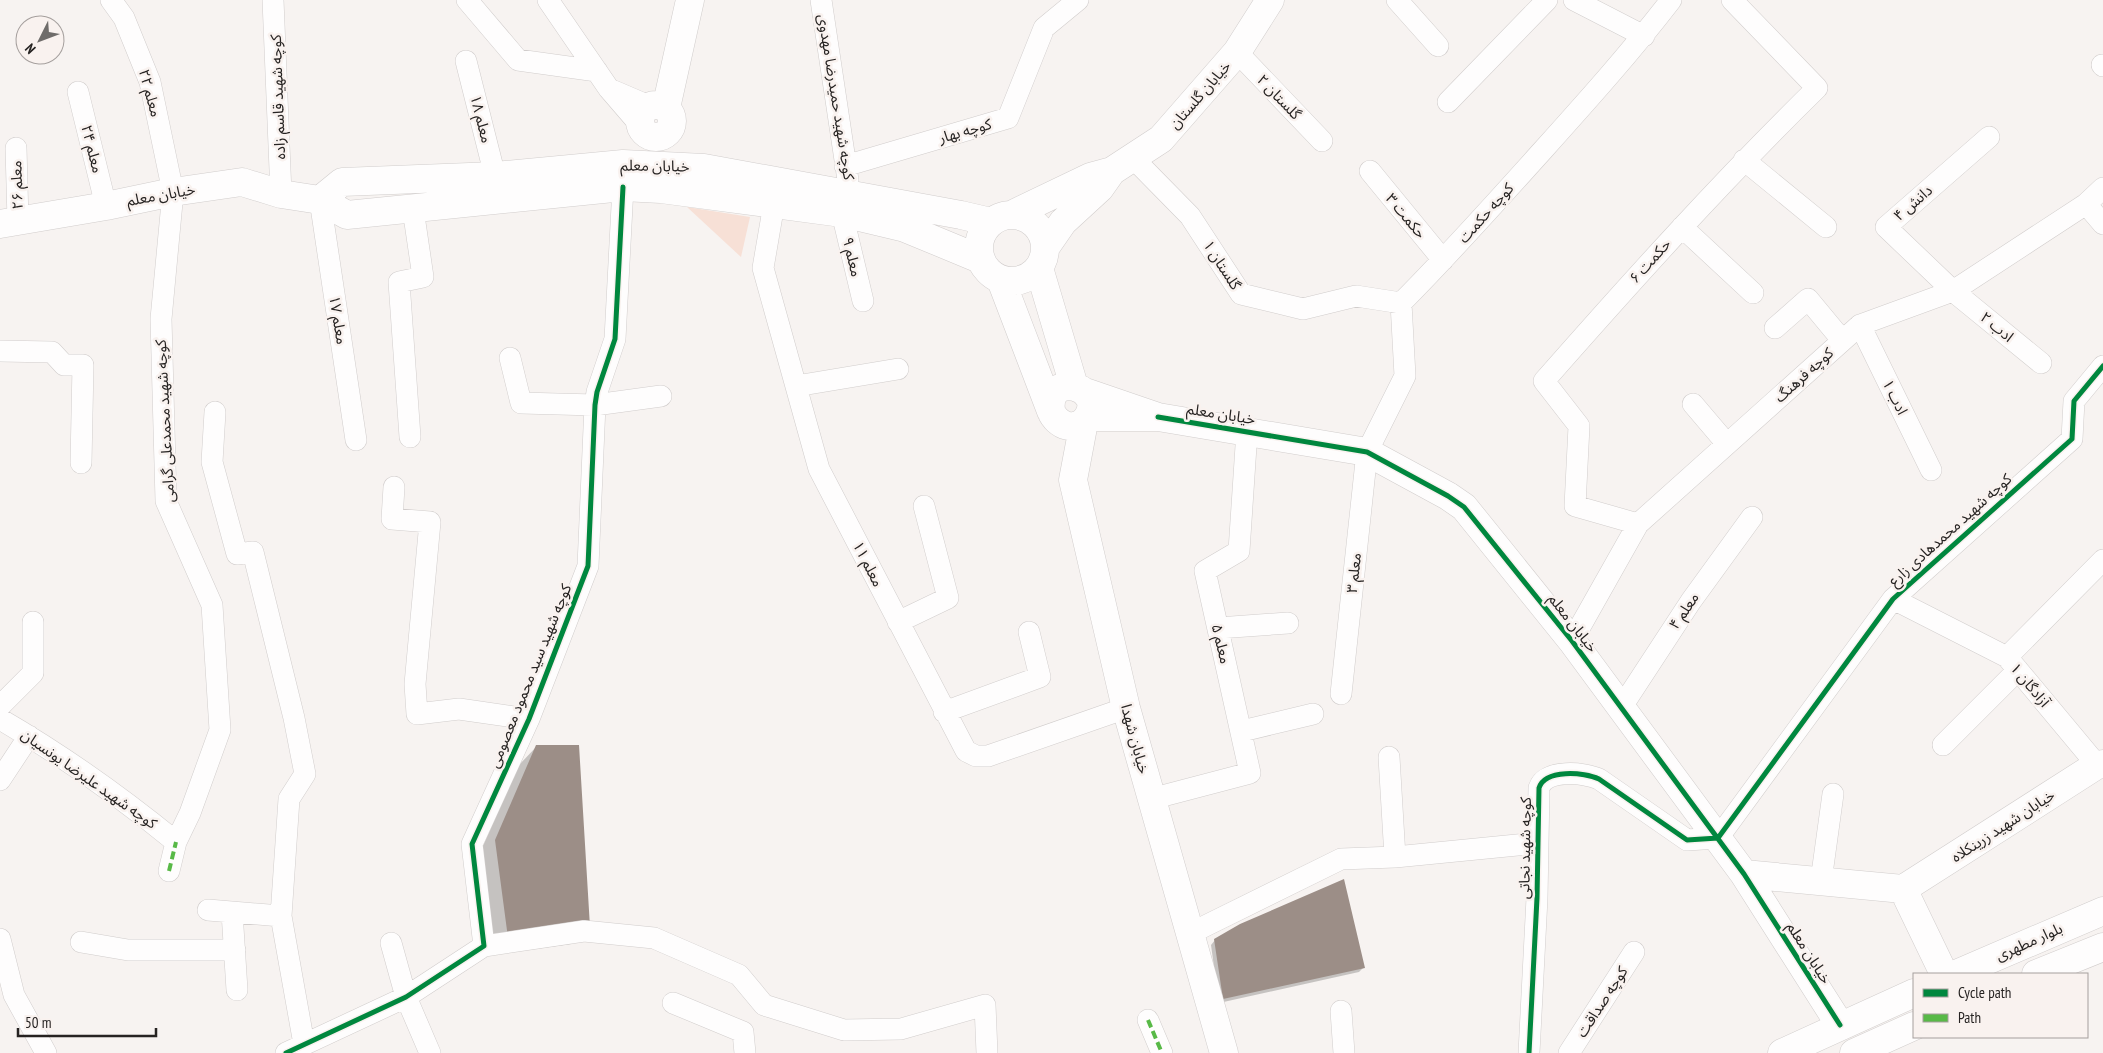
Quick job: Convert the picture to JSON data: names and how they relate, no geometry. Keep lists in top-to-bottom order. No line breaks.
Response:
{"streets":{"main road":["خیابان گلستان","خیابان معلم","خیابان شهدا","خیابان شهید زرینکلاه","بلوار مطهری"],"street":["معلم ۲۲","کوچه شهید قاسم زاده","کوچه شهید حمیدرضا مهدوی","گلستان ۲","معلم ۱۸","کوچه بهار","معلم ۲۴","معلم ۲۶","دانش ۴","کوچه حکمت","حکمت ۳","معلم ۹","حکمت ۶","گلستان ۱","معلم ۱۷","ادب ۲","کوچه فرهنگ","ادب ۱","کوچه شهید محمدعلی گرامی","کوچه شهید محمدهادی زارع","معلم ۱۱","معلم ۳","معلم ۴","معلم ۵","کوچه شهید سید محمود معصومی","آزادگان ۱","کوچه شهید علیرضا یونسیان","کوچه شهید نجاتی","کوچه صداقت"]},"crossings":[["معلم ۲۲","خیابان معلم"],["معلم ۲۲","کوچه شهید محمدعلی گرامی"],["خیابان گلستان","گلستان ۲"],["خیابان گلستان","گلستان ۱"],["کوچه شهید قاسم زاده","خیابان معلم"],["کوچه شهید حمیدرضا مهدوی","کوچه بهار"],["کوچه شهید حمیدرضا مهدوی","خیابان معلم"],["کوچه شهید حمیدرضا مهدوی","معلم ۹"],["معلم ۱۸","خیابان معلم"],["معلم ۲۴","خیابان معلم"],["خیابان معلم","معلم ۲۶"],["خیابان معلم","معلم ۹"],["خیابان معلم","معلم ۱۷"],["خیابان معلم","کوچه فرهنگ"],["خیابان معلم","کوچه شهید محمدعلی گرامی"],["خیابان معلم","کوچه شهید محمدهادی زارع"],["خیابان معلم","معلم ۱۱"],["خیابان معلم","معلم ۳"],["خیابان معلم","معلم ۴"],["خیابان معلم","معلم ۵"],["خیابان معلم","کوچه شهید سید محمود معصومی"],["خیابان معلم","خیابان شهدا"],["خیابان معلم","کوچه شهید نجاتی"],["دانش ۴","ادب ۲"],["دانش ۴","کوچه فرهنگ"],["کوچه حکمت","حکمت ۳"],["کوچه حکمت","گلستان ۱"],["حکمت ۶","کوچه فرهنگ"],["ادب ۲","کوچه فرهنگ"],["کوچه فرهنگ","ادب ۱"],["کوچه شهید محمدعلی گرامی","کوچه شهید علیرضا یونسیان"],["کوچه شهید محمدهادی زارع","آزادگان ۱"],["کوچه شهید محمدهادی زارع","کوچه شهید نجاتی"],["معلم ۱۱","خیابان شهدا"],["معلم ۵","خیابان شهدا"],["آزادگان ۱","خیابان شهید زرینکلاه"]],"legend":["Cycle path","Path"],"scale_bar":"50 m","north":"bottom left"}
